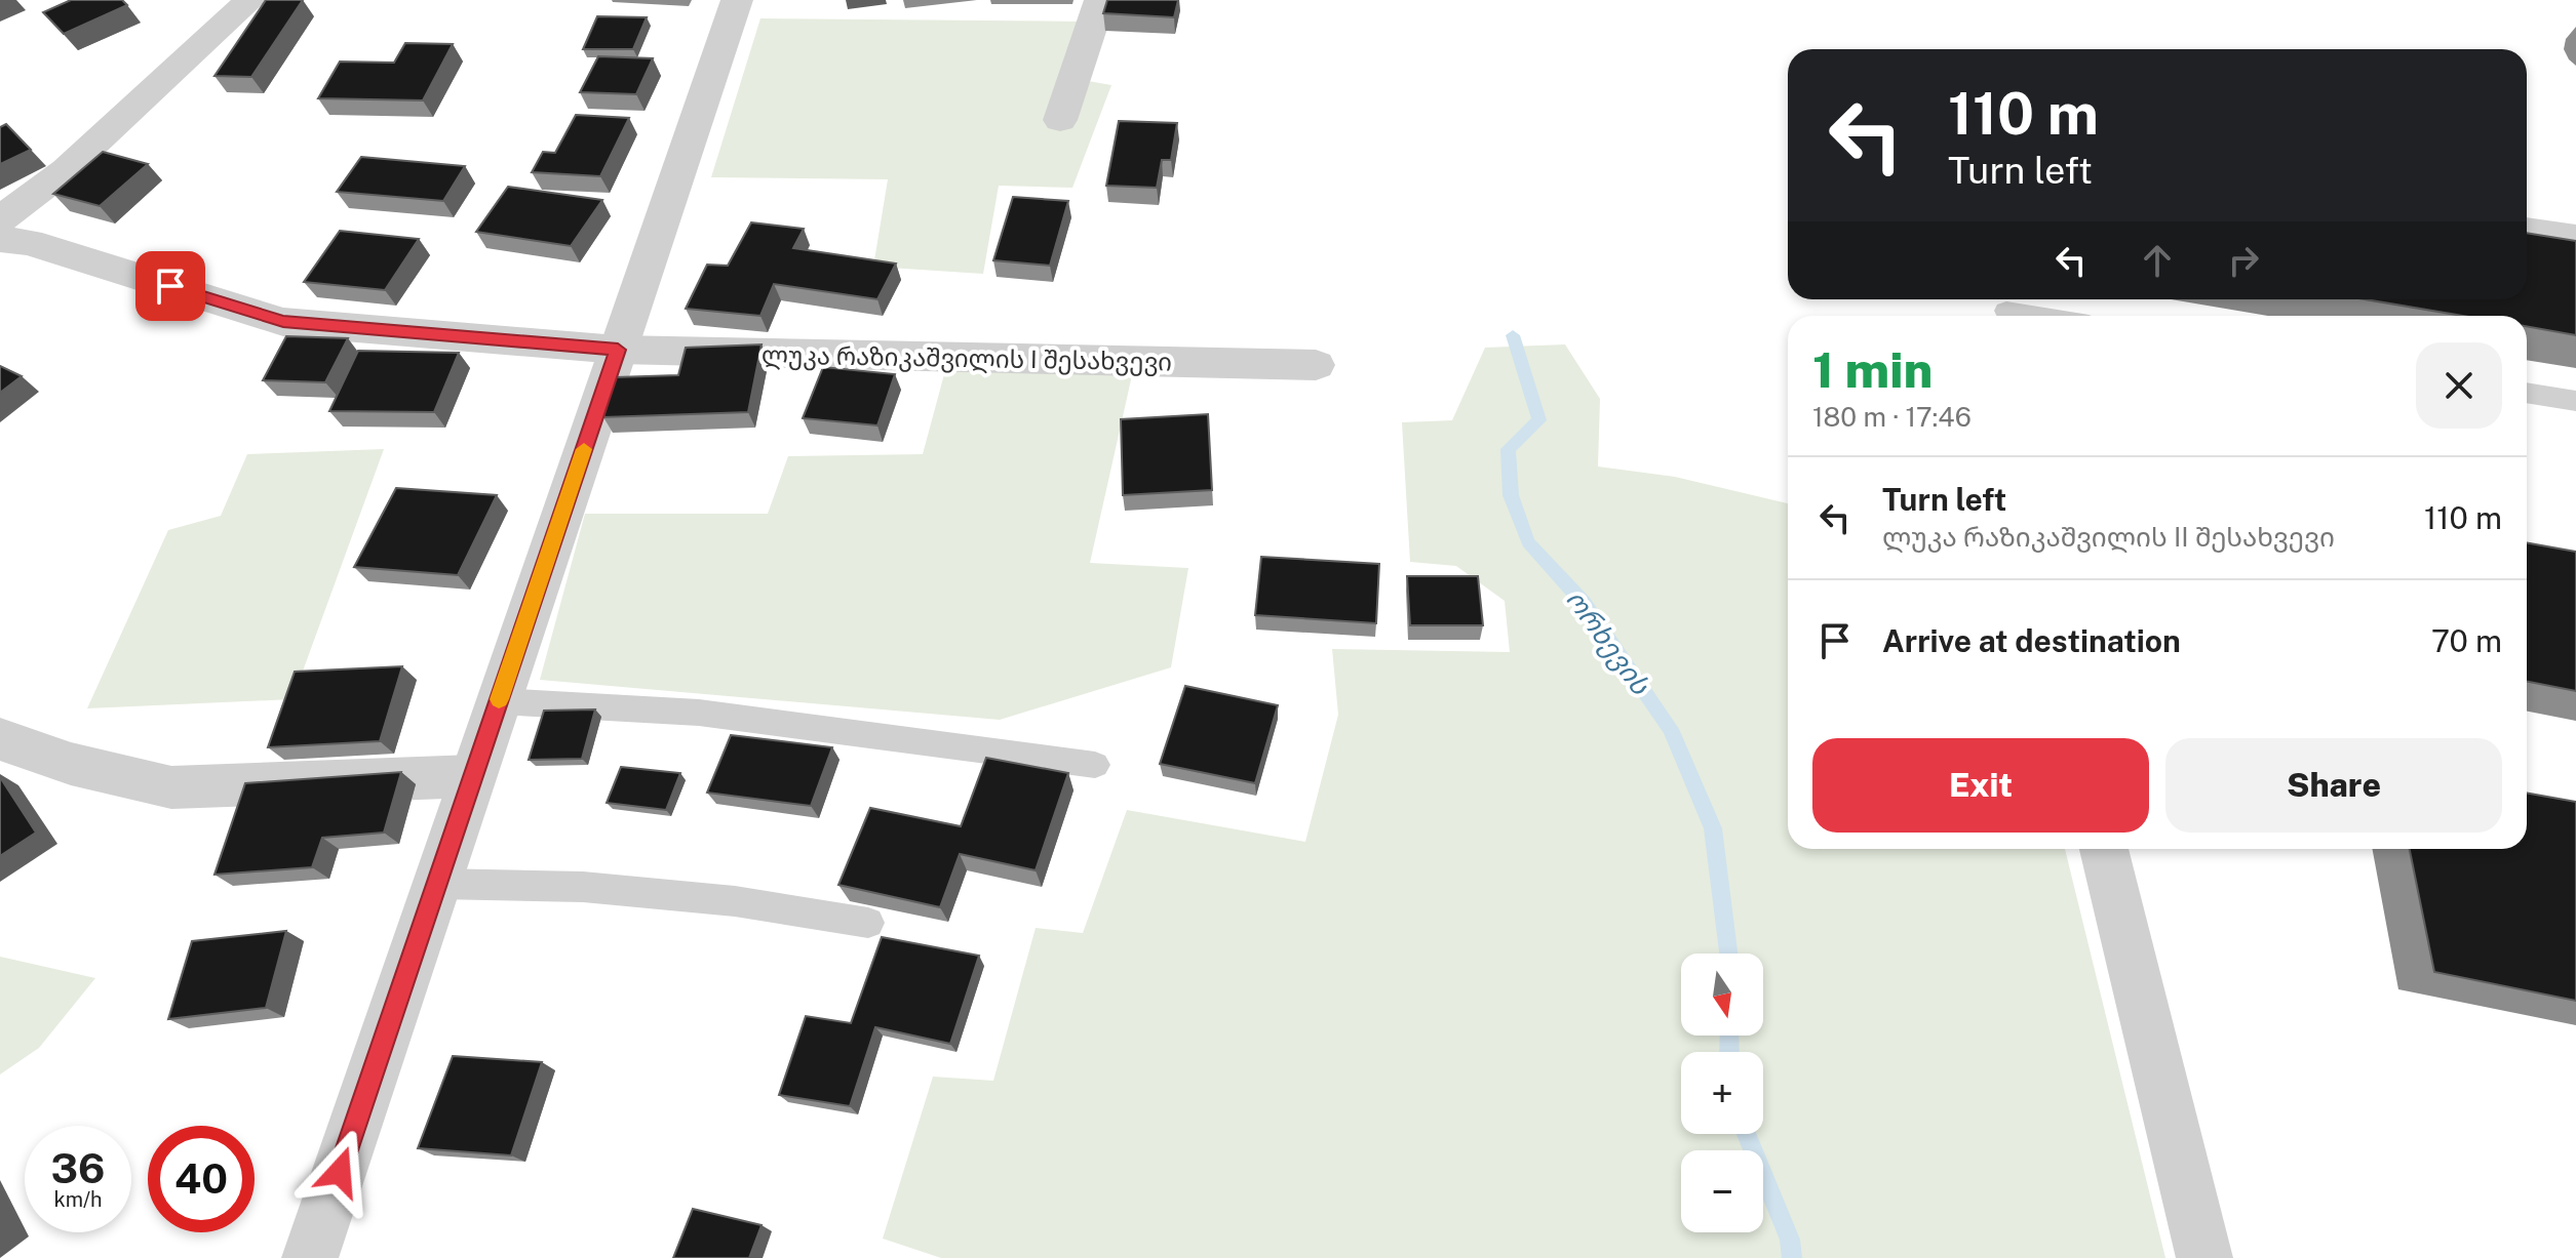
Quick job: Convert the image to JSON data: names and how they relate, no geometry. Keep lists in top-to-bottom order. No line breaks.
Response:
{"streets":{"street":["ლუკა რაზიკაშვილის I შესახვევი"]},"water":["ორხევის"],"north":"bottom","page":{"turn":["110 m","Turn left"],"heading":["1 min","180 m · 17:46"],"list":[{"name":"Turn left","note":"ლუკა რაზიკაშვილის II შესახვევი","value":"110 m"},{"name":"Arrive at destination","value":"70 m"}],"buttons":["Exit","Share"],"map_buttons":["+","−"],"speed":"36 km/h","limit":"40"}}
